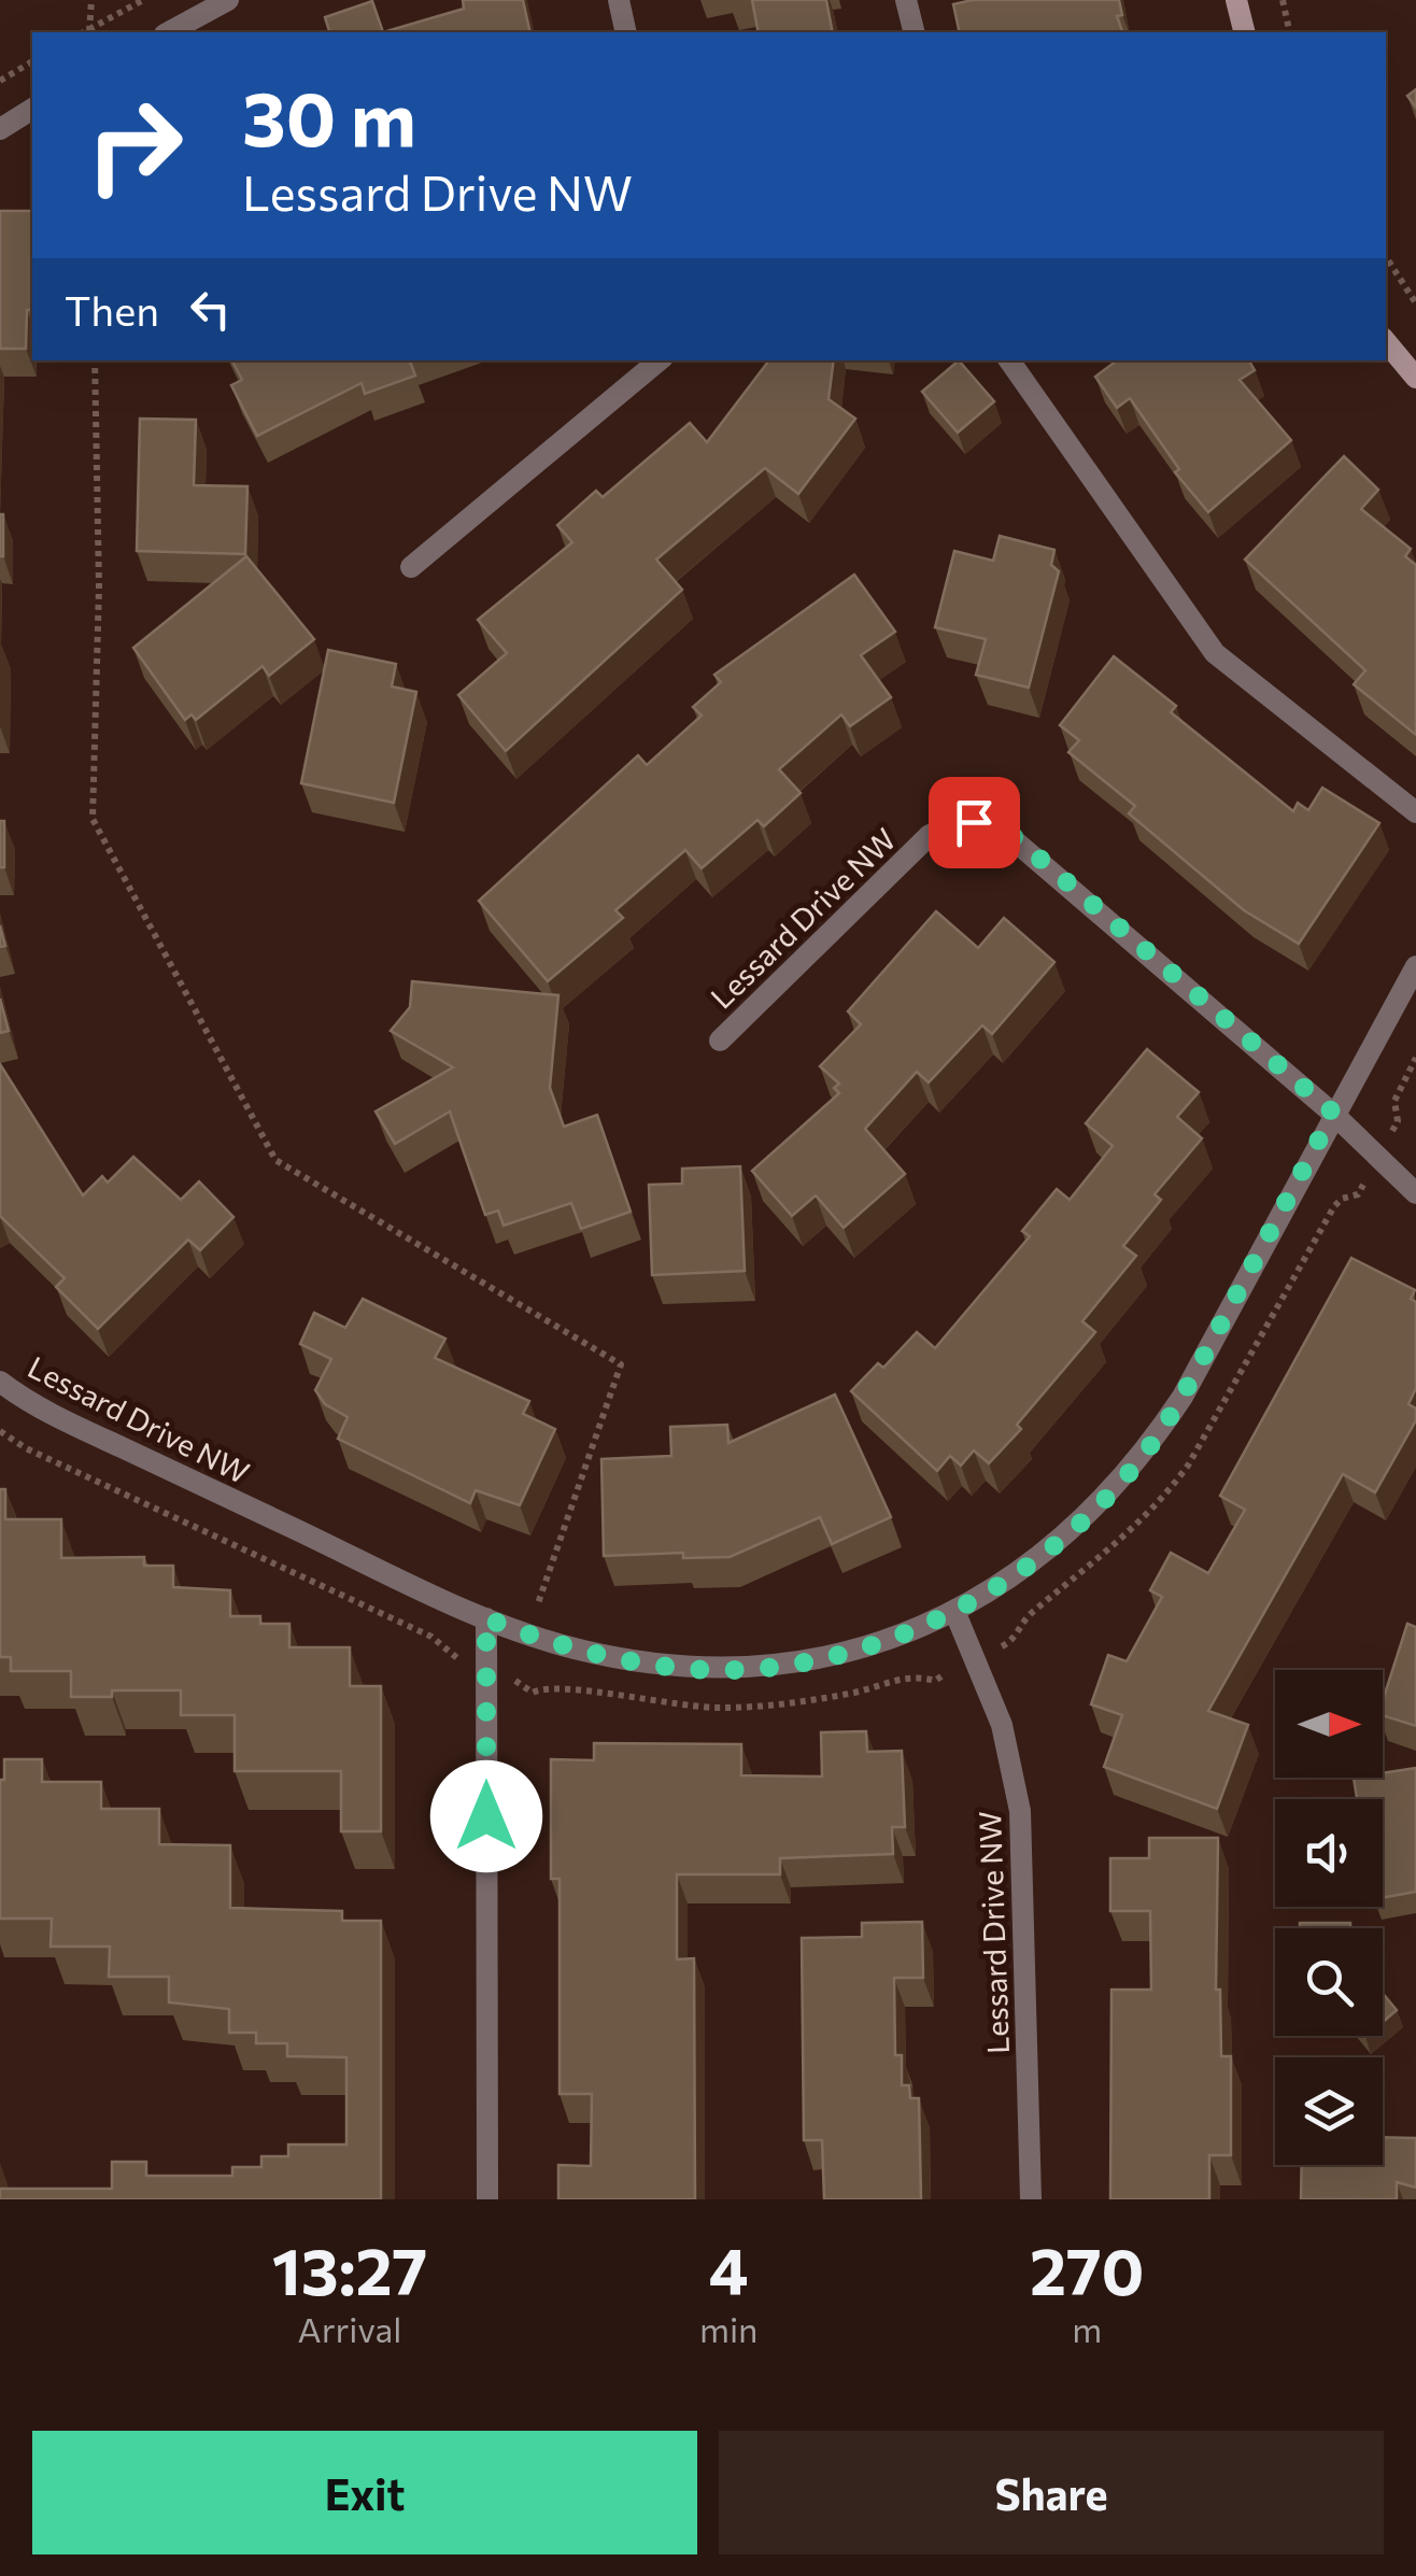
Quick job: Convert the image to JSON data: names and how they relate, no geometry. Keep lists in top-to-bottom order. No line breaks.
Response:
{"streets":{"street":["Lessard Drive NW"]},"north":"right","page":{"turn":["30 m","Lessard Drive NW"],"then":"Then","eta":["13:27","Arrival","4","min","270","m"],"buttons":["Exit","Share"]}}
